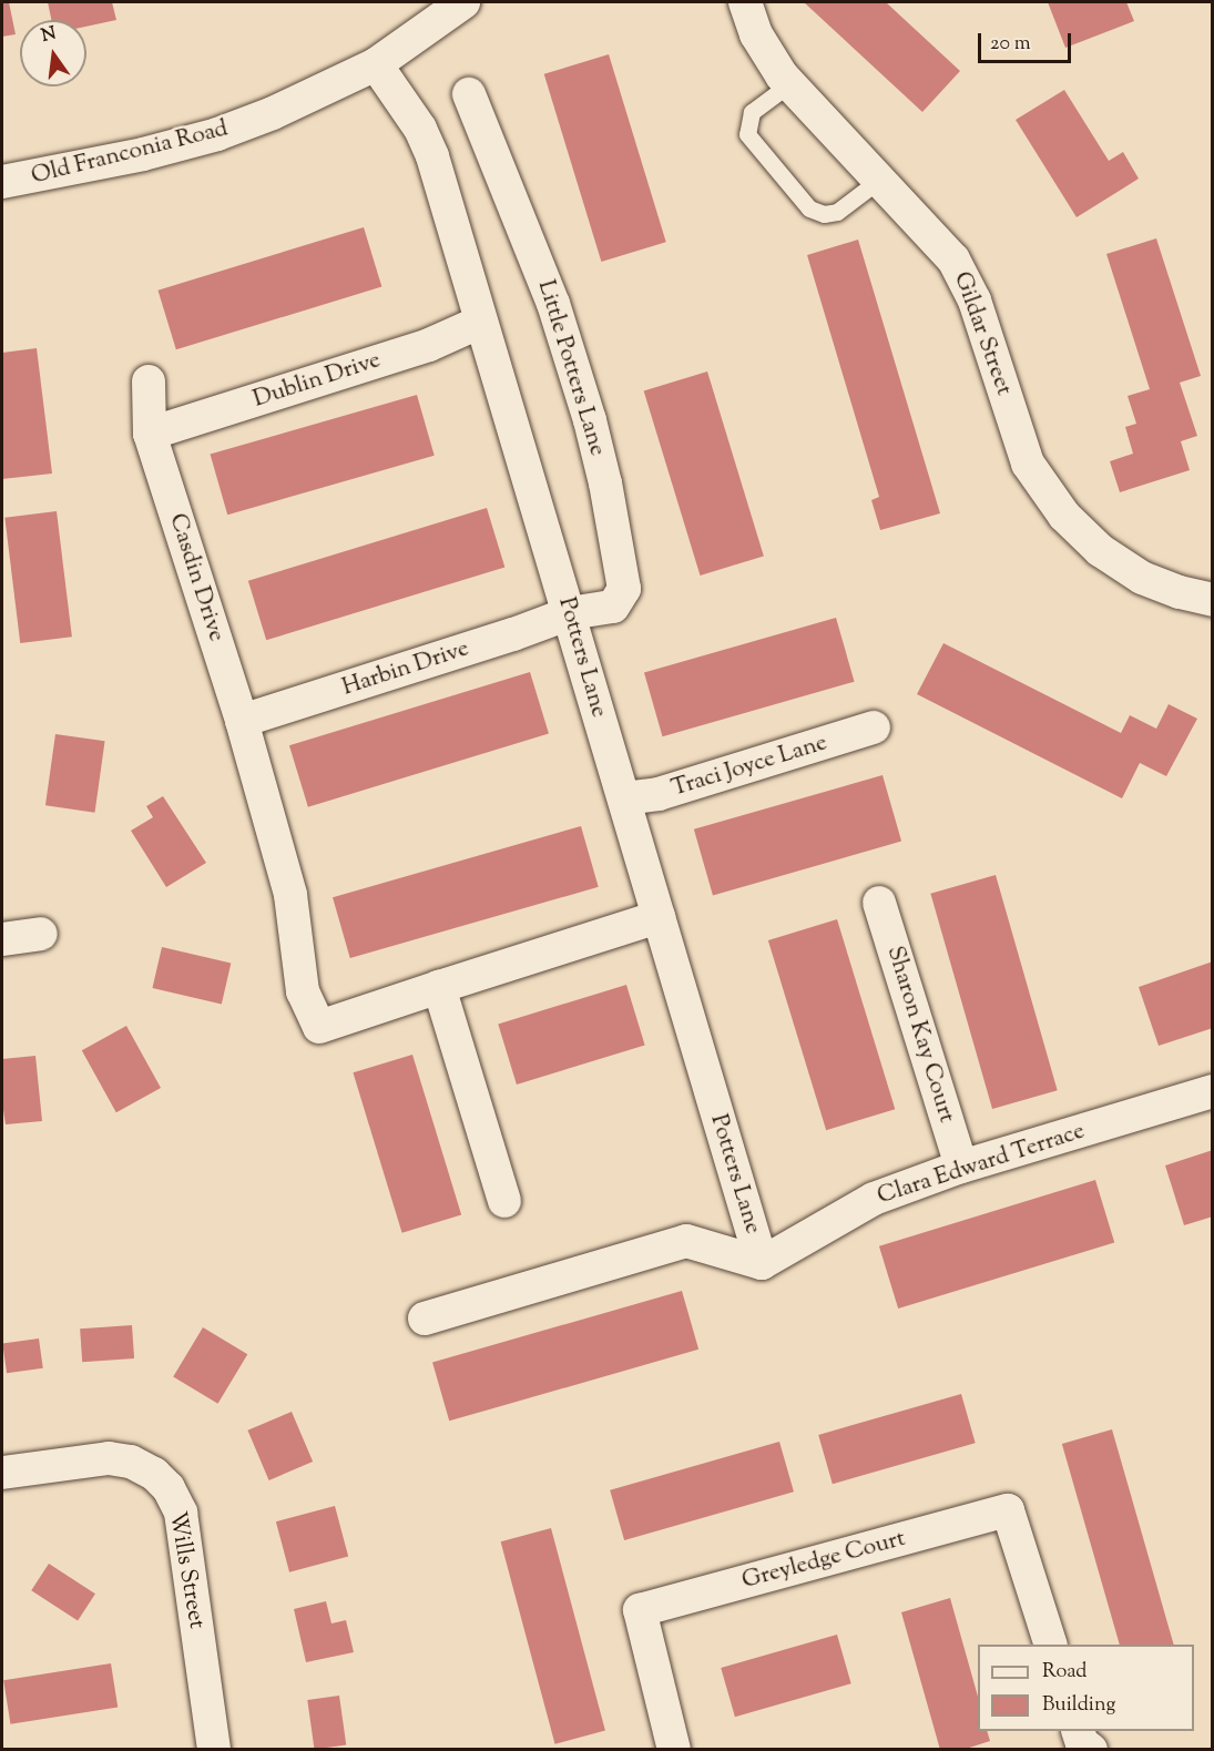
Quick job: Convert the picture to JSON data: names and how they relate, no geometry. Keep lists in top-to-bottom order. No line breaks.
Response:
{"streets":{"street":["Old Franconia Road","Gildar Street","Little Potters Lane","Dublin Drive","Casdin Drive","Potters Lane","Harbin Drive","Traci Joyce Lane","Sharon Kay Court","Clara Edward Terrace","Greyledge Court","Wills Street"]},"crossings":[["Old Franconia Road","Potters Lane"],["Little Potters Lane","Potters Lane"],["Little Potters Lane","Harbin Drive"],["Dublin Drive","Casdin Drive"],["Dublin Drive","Potters Lane"],["Casdin Drive","Harbin Drive"],["Potters Lane","Harbin Drive"],["Potters Lane","Traci Joyce Lane"],["Potters Lane","Clara Edward Terrace"],["Sharon Kay Court","Clara Edward Terrace"]],"legend":["Road","Building"],"scale_bar":"20 m","north":"top"}
